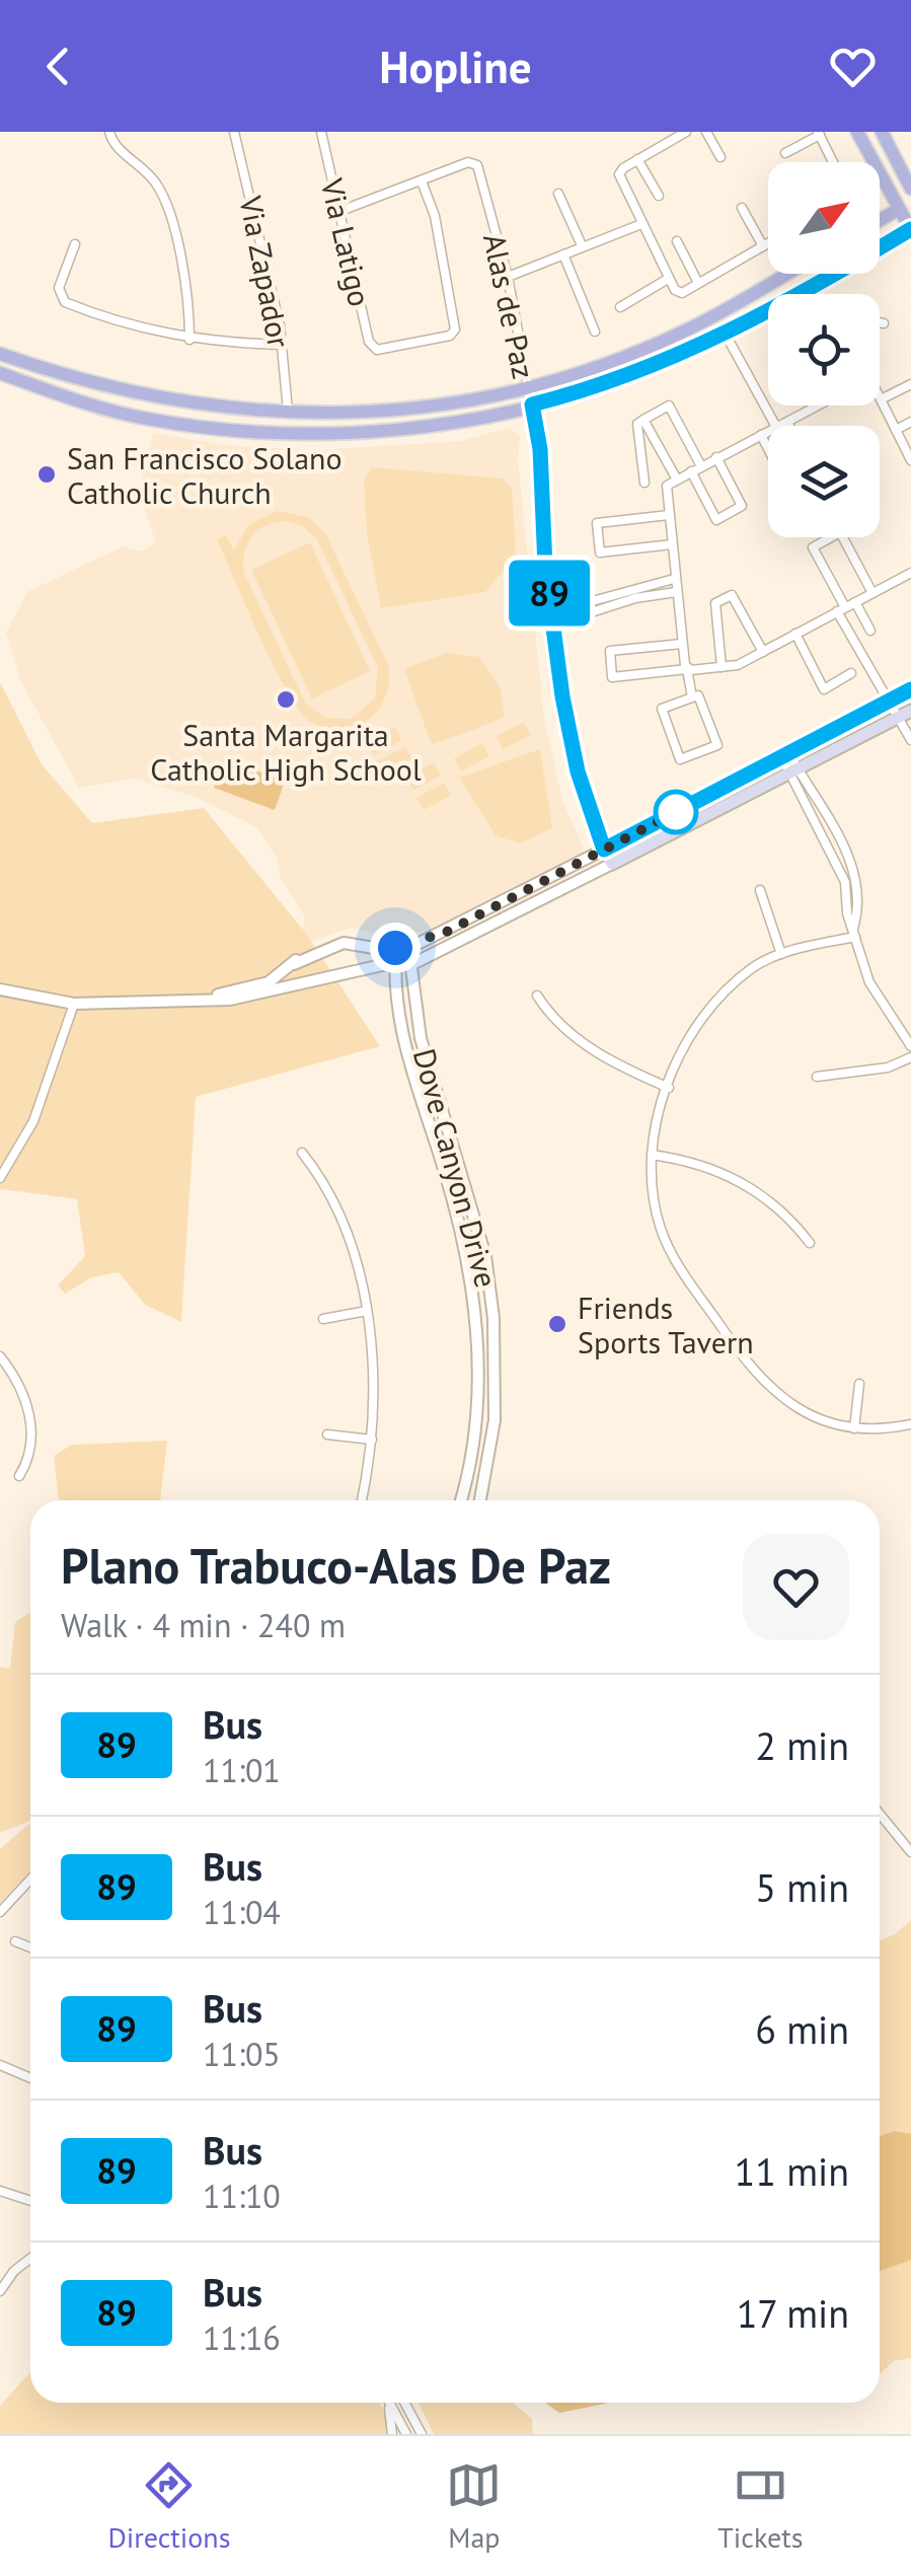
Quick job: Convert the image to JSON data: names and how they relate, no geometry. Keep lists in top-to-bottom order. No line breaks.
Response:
{"streets":{"main road":["Alas de Paz"],"street":["Via Latigo","Via Zapador","Dove Canyon Drive"]},"crossings":[["Via Latigo","Alas de Paz"]],"places":["San Francisco Solano Catholic Church","Santa Margarita Catholic High School","Friends Sports Tavern"],"lines":["bus line 89"],"north":"top right","page":{"header":"Hopline","on_map":"89","heading":["Plano Trabuco-Alas De Paz","Walk · 4 min · 240 m"],"list":[{"mark":"89","name":"Bus","note":"11:01","value":"2 min"},{"mark":"89","name":"Bus","note":"11:04","value":"5 min"},{"mark":"89","name":"Bus","note":"11:05","value":"6 min"},{"mark":"89","name":"Bus","note":"11:10","value":"11 min"},{"mark":"89","name":"Bus","note":"11:16","value":"17 min"}],"tabs":["Directions","Map","Tickets"]}}
